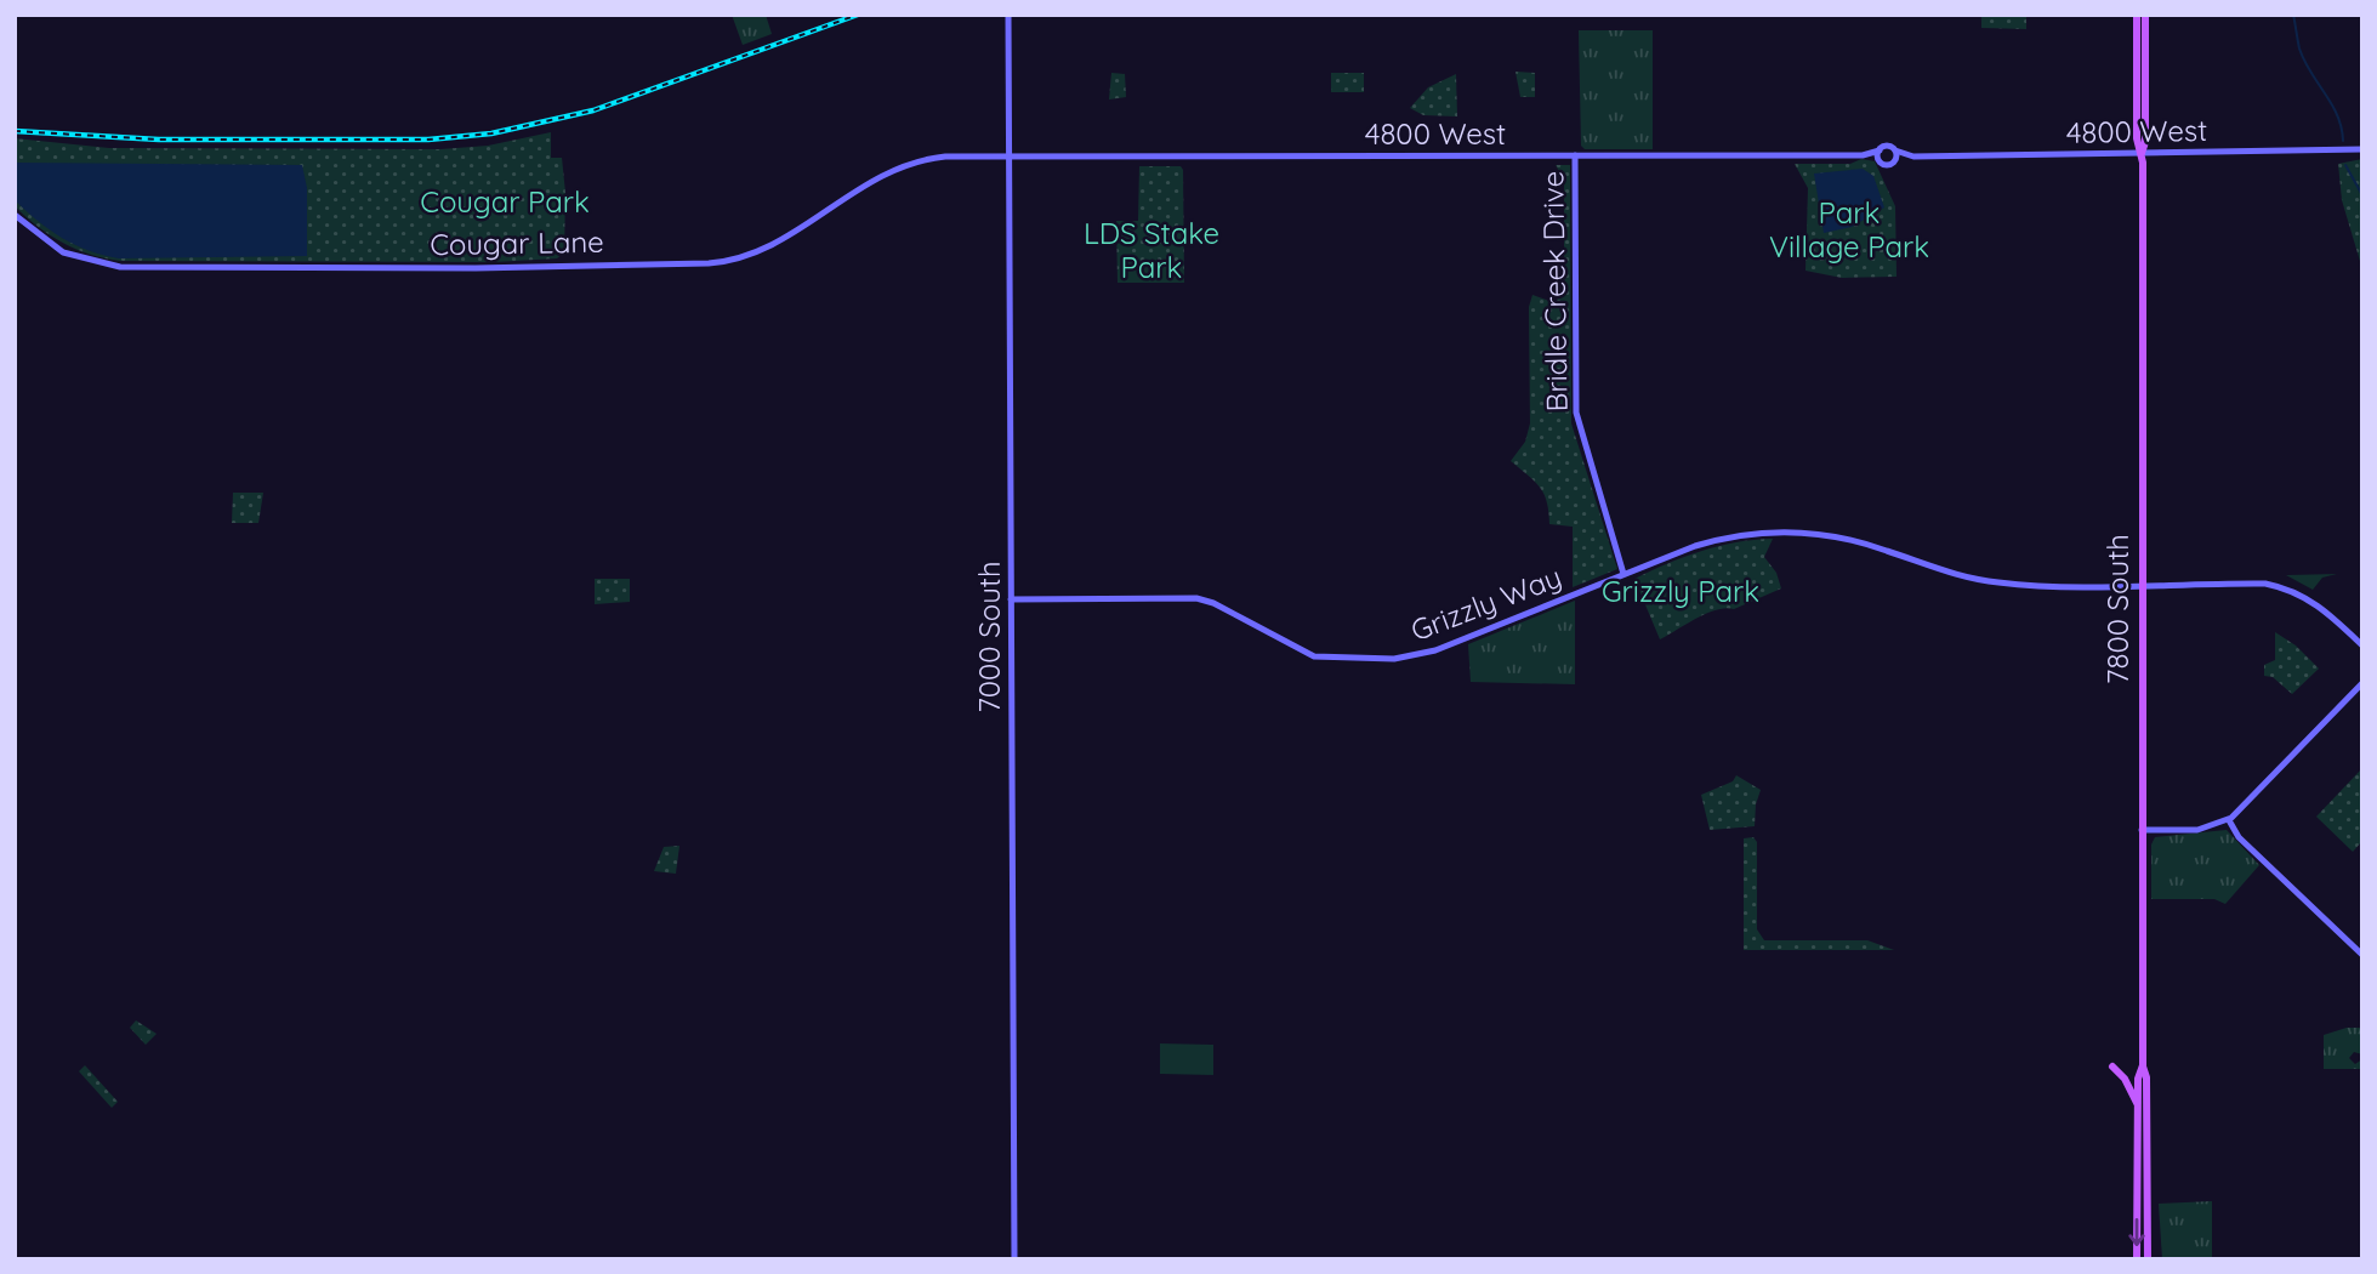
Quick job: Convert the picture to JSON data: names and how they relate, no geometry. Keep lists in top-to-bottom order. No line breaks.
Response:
{"streets":{"main road":["7800 South"],"street":["4800 West","Cougar Lane","Bridle Creek Drive","Grizzly Way","7000 South"]},"crossings":[["4800 West","Cougar Lane"],["4800 West","Bridle Creek Drive"],["4800 West","7800 South"],["4800 West","7000 South"],["Cougar Lane","7000 South"],["Bridle Creek Drive","Grizzly Way"],["Grizzly Way","7800 South"],["Grizzly Way","7000 South"]],"parks":["Cougar Park","Park Village Park","LDS Stake Park","Grizzly Park"]}
